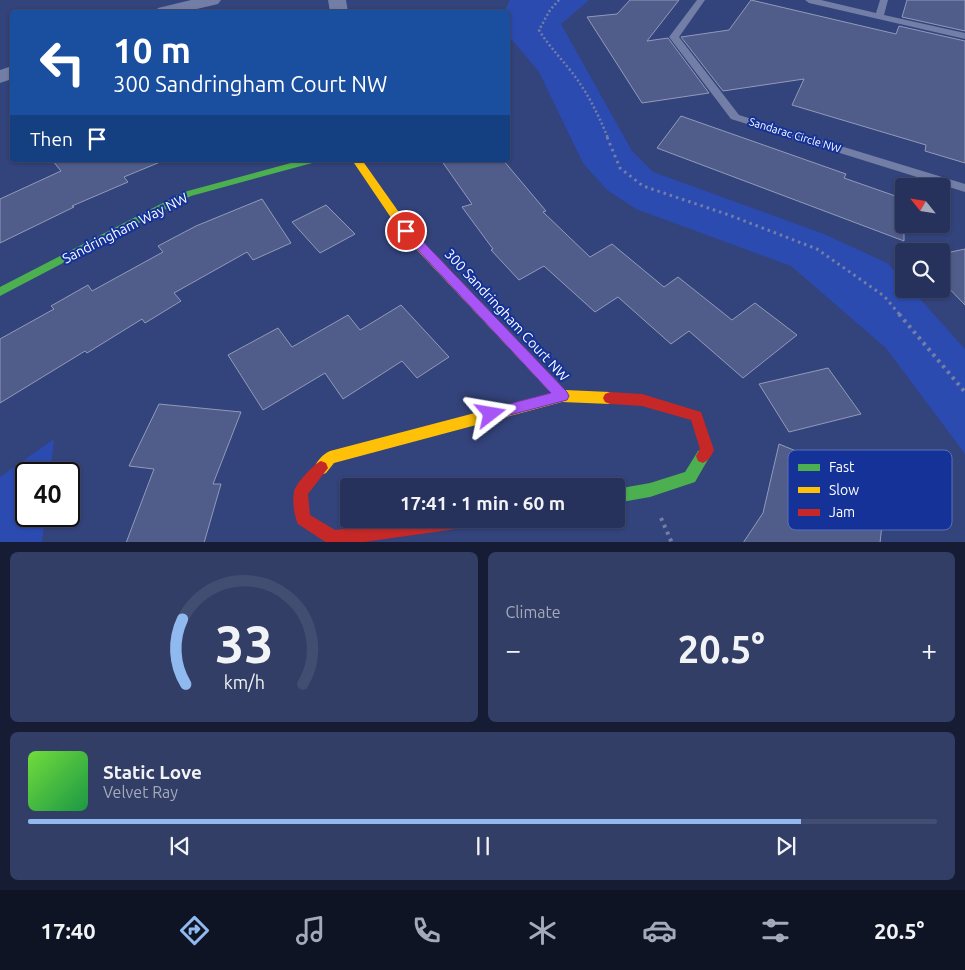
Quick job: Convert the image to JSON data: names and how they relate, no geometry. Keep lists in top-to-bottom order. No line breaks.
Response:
{"streets":{"street":["Sandringham Way NW","300 Sandringham Court NW"],"lane":["Sandarac Circle NW"]},"legend":["Fast","Slow","Jam"],"north":"top left","page":{"turn":["10 m","300 Sandringham Court NW"],"then":"Then","limit":"40","trip":"17:41 · 1 min · 60 m","tile":"Climate","heat":["−","20.5°","+"],"song":["Static Love","Velvet Ray"],"tabs":["17:40","20.5°"],"gauge":["33","km/h"]}}
